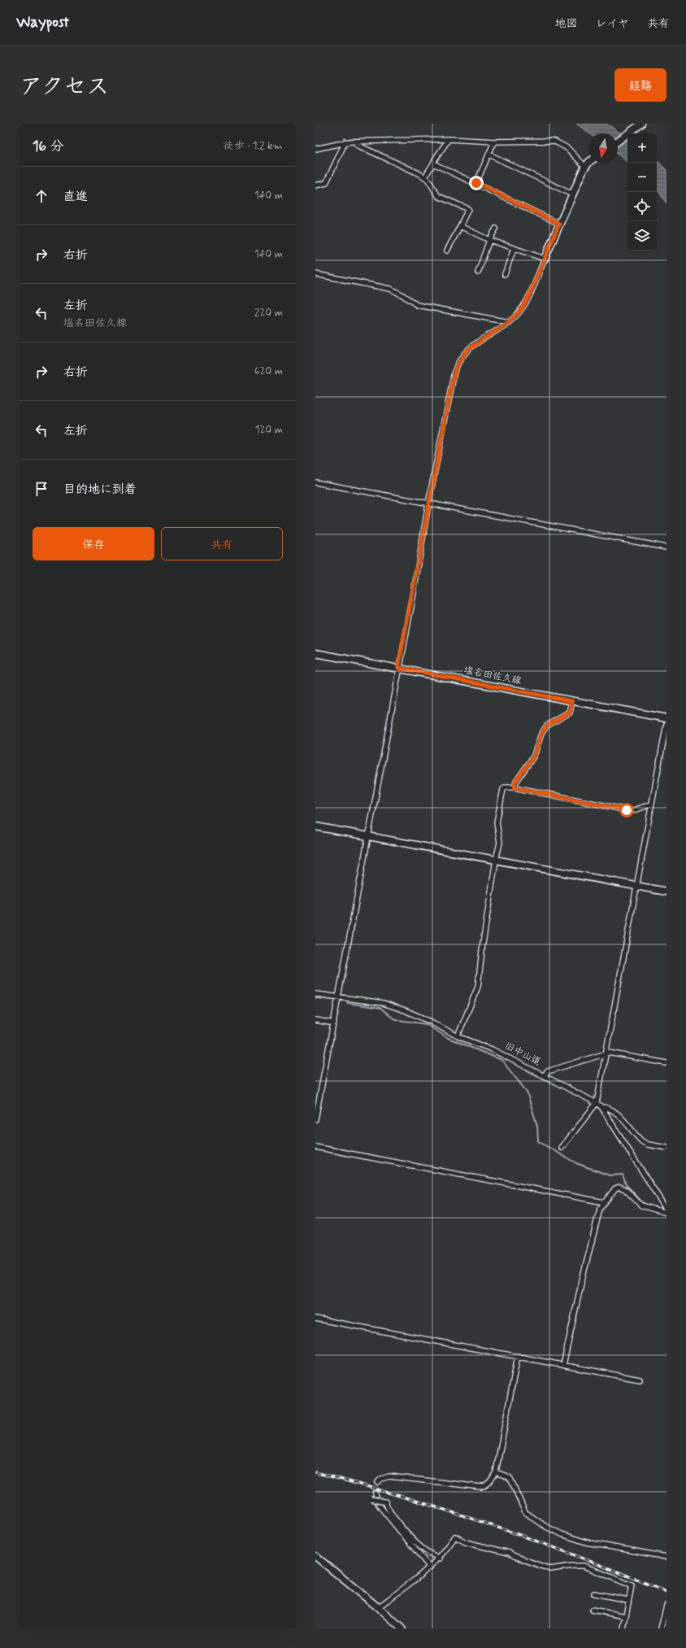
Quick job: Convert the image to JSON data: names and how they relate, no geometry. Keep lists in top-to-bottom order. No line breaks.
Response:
{"streets":{"street":["塩名田佐久線","旧中山道"]},"north":"bottom","page":{"header":"Waypost","nav":["地図","レイヤ","共有"],"title":"アクセス","buttons":["経路",["保存","共有"]],"heading":["16 分","徒歩 · 1.2 km"],"map_buttons":["+","−"],"list":[["直進","140 m"],["右折","140 m"],["左折","塩名田佐久線","220 m"],["右折","620 m"],["左折","120 m"],"目的地に到着"]}}
